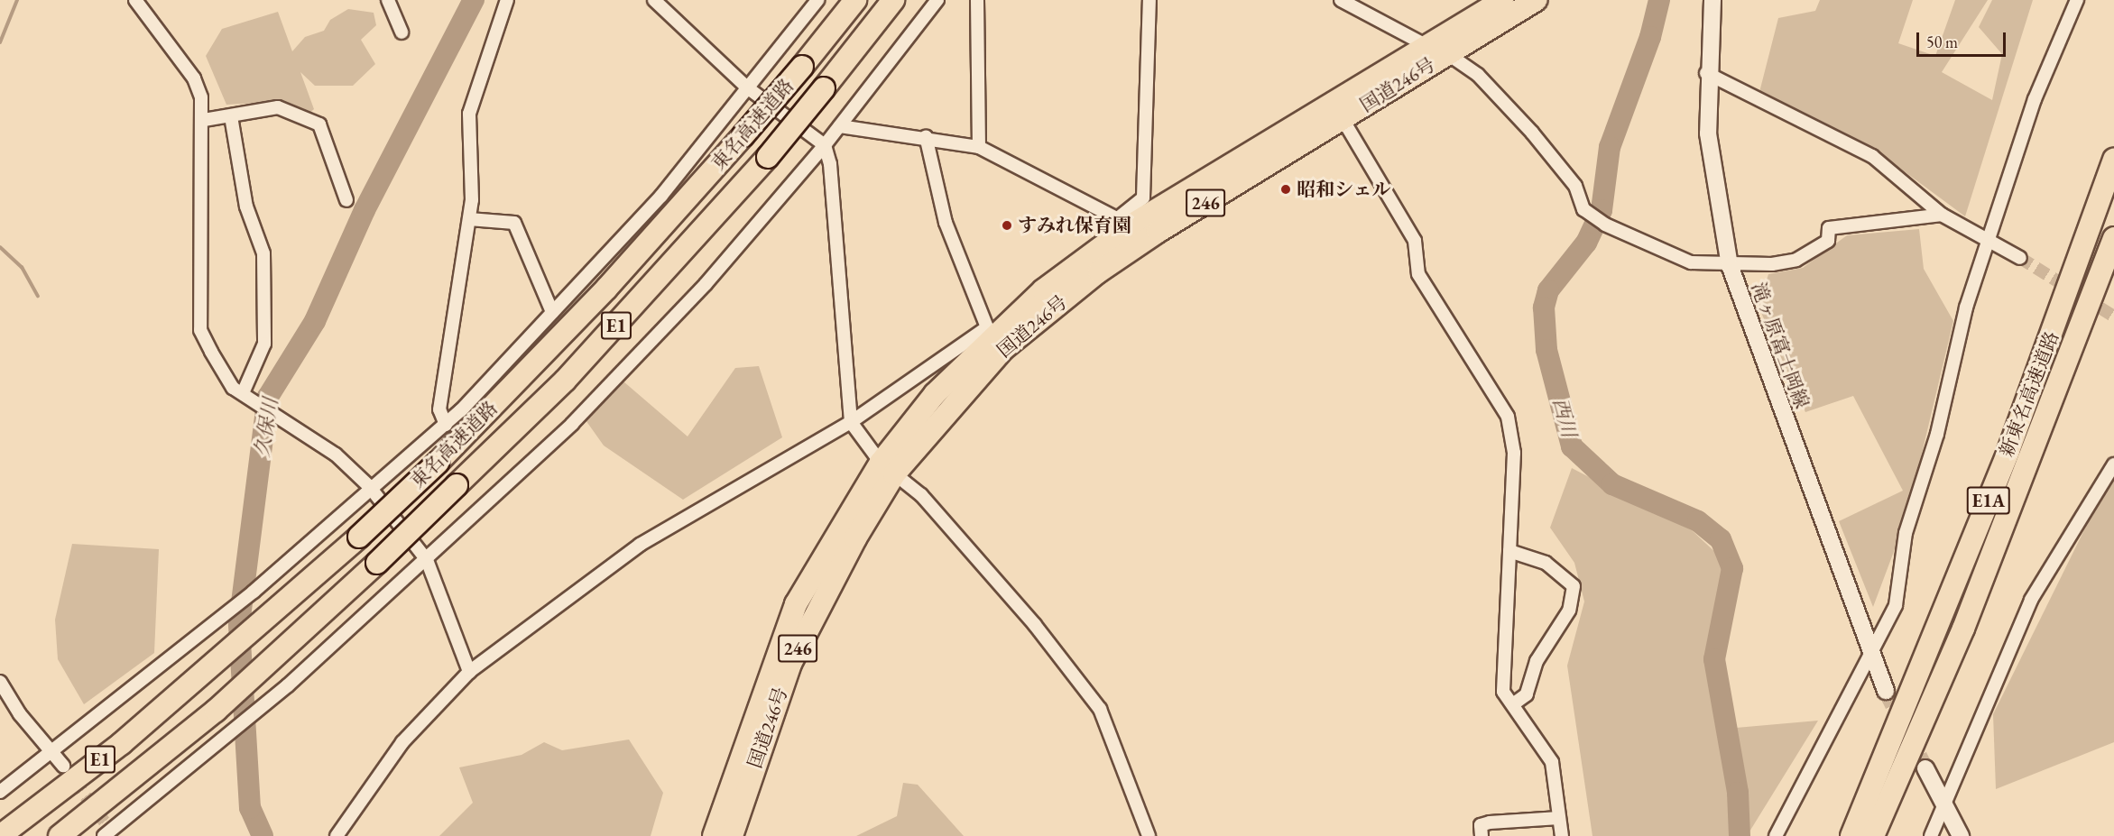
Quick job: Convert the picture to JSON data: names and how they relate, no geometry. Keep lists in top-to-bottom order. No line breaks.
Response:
{"streets":{"highway":["国道246号","東名高速道路","246","E1","新東名高速道路","E1A"],"main road":["滝ヶ原富士岡線"]},"water":["西川","久保川"],"places":["昭和シェル","すみれ保育園"],"scale_bar":"50 m"}
